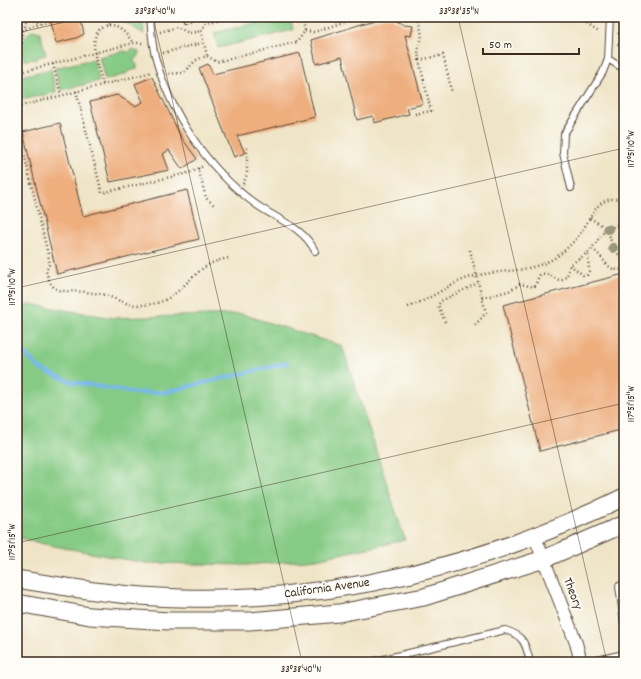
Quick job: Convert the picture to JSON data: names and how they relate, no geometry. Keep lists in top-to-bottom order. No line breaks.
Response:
{"streets":{"street":["California Avenue","Theory"]},"crossings":[["California Avenue","Theory"]],"scale_bar":"50 m","coordinates":["33°38'40\"N","33°38'35\"N","117°51'10\"W","117°51'15\"W"]}
